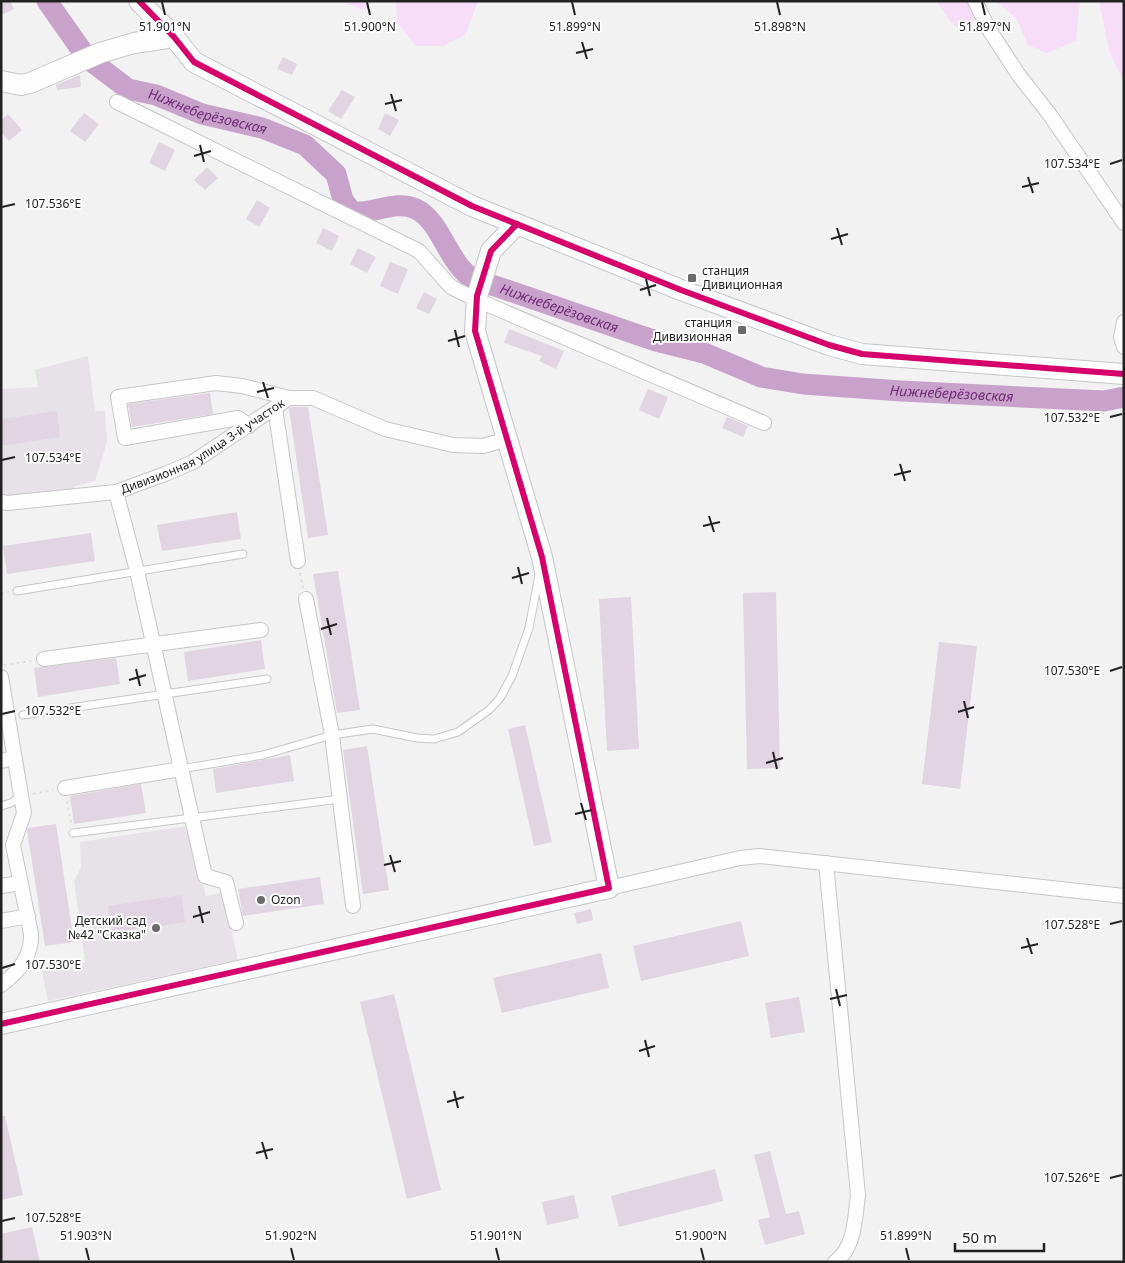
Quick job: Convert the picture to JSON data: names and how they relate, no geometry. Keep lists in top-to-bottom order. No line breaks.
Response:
{"streets":{"street":["Дивизионная улица 3-й участок"]},"water":["Нижнеберёзовская"],"places":{"transit":["станция Дивиционная","станция Дивизионная"],"other":["Ozon","Детский сад №42 \"Сказка\""]},"scale_bar":"50 m","coordinates":["51.901°N","51.900°N","51.899°N","51.898°N","51.897°N","107.534°E","107.536°E","107.532°E","107.530°E","107.528°E","107.526°E","51.903°N","51.902°N"]}
